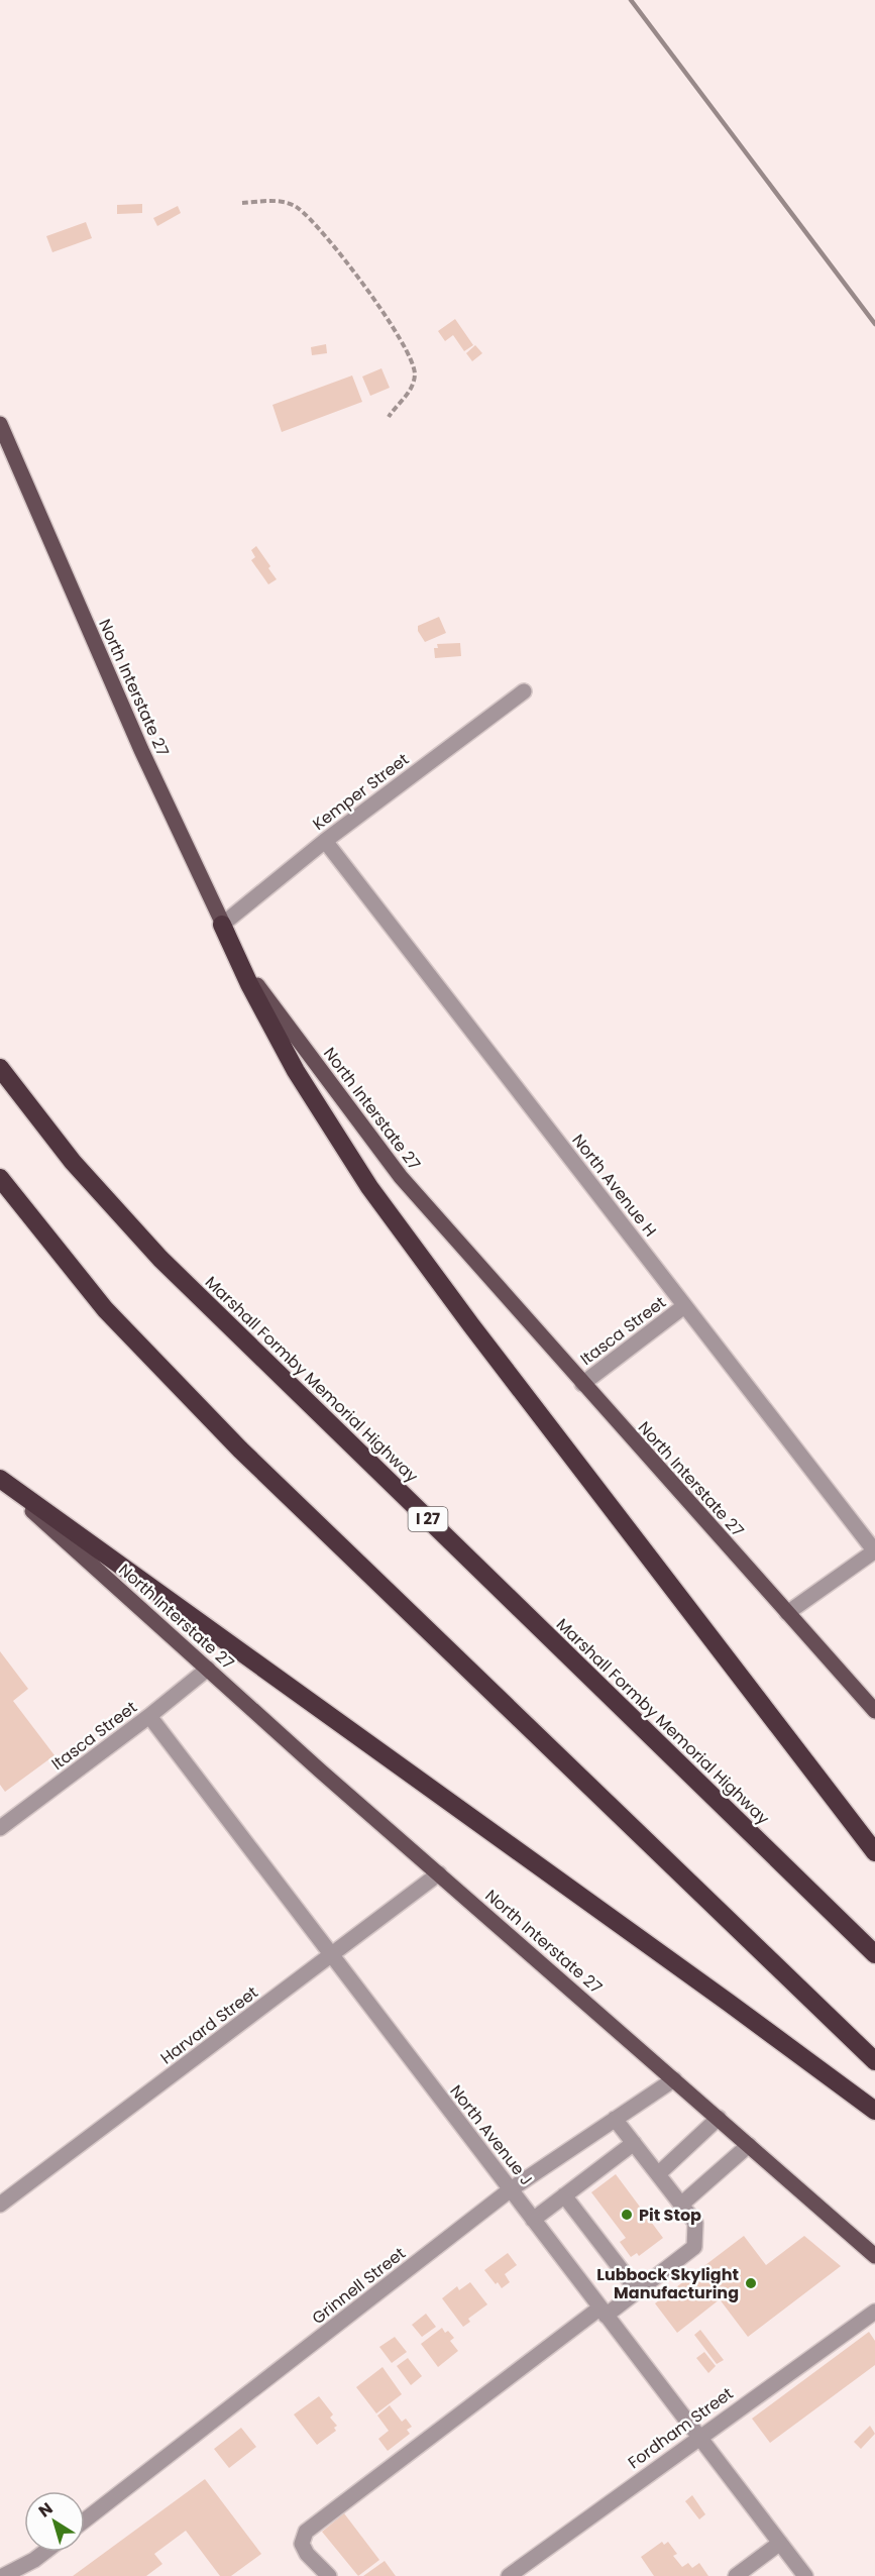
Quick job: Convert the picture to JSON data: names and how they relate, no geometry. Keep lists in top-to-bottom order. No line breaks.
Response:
{"streets":{"highway":["Marshall Formby Memorial Highway","I 27"],"main road":["North Interstate 27"],"street":["Kemper Street","North Avenue H","Itasca Street","Harvard Street","North Avenue J","Grinnell Street","Fordham Street"]},"crossings":[["North Interstate 27","Kemper Street"],["North Interstate 27","Itasca Street"],["North Interstate 27","Harvard Street"],["North Interstate 27","Grinnell Street"],["Kemper Street","North Avenue H"],["North Avenue H","Itasca Street"],["Itasca Street","North Avenue J"],["Harvard Street","North Avenue J"],["North Avenue J","Grinnell Street"],["North Avenue J","Fordham Street"]],"places":["Pit Stop","Lubbock Skylight Manufacturing"],"north":"top left"}
